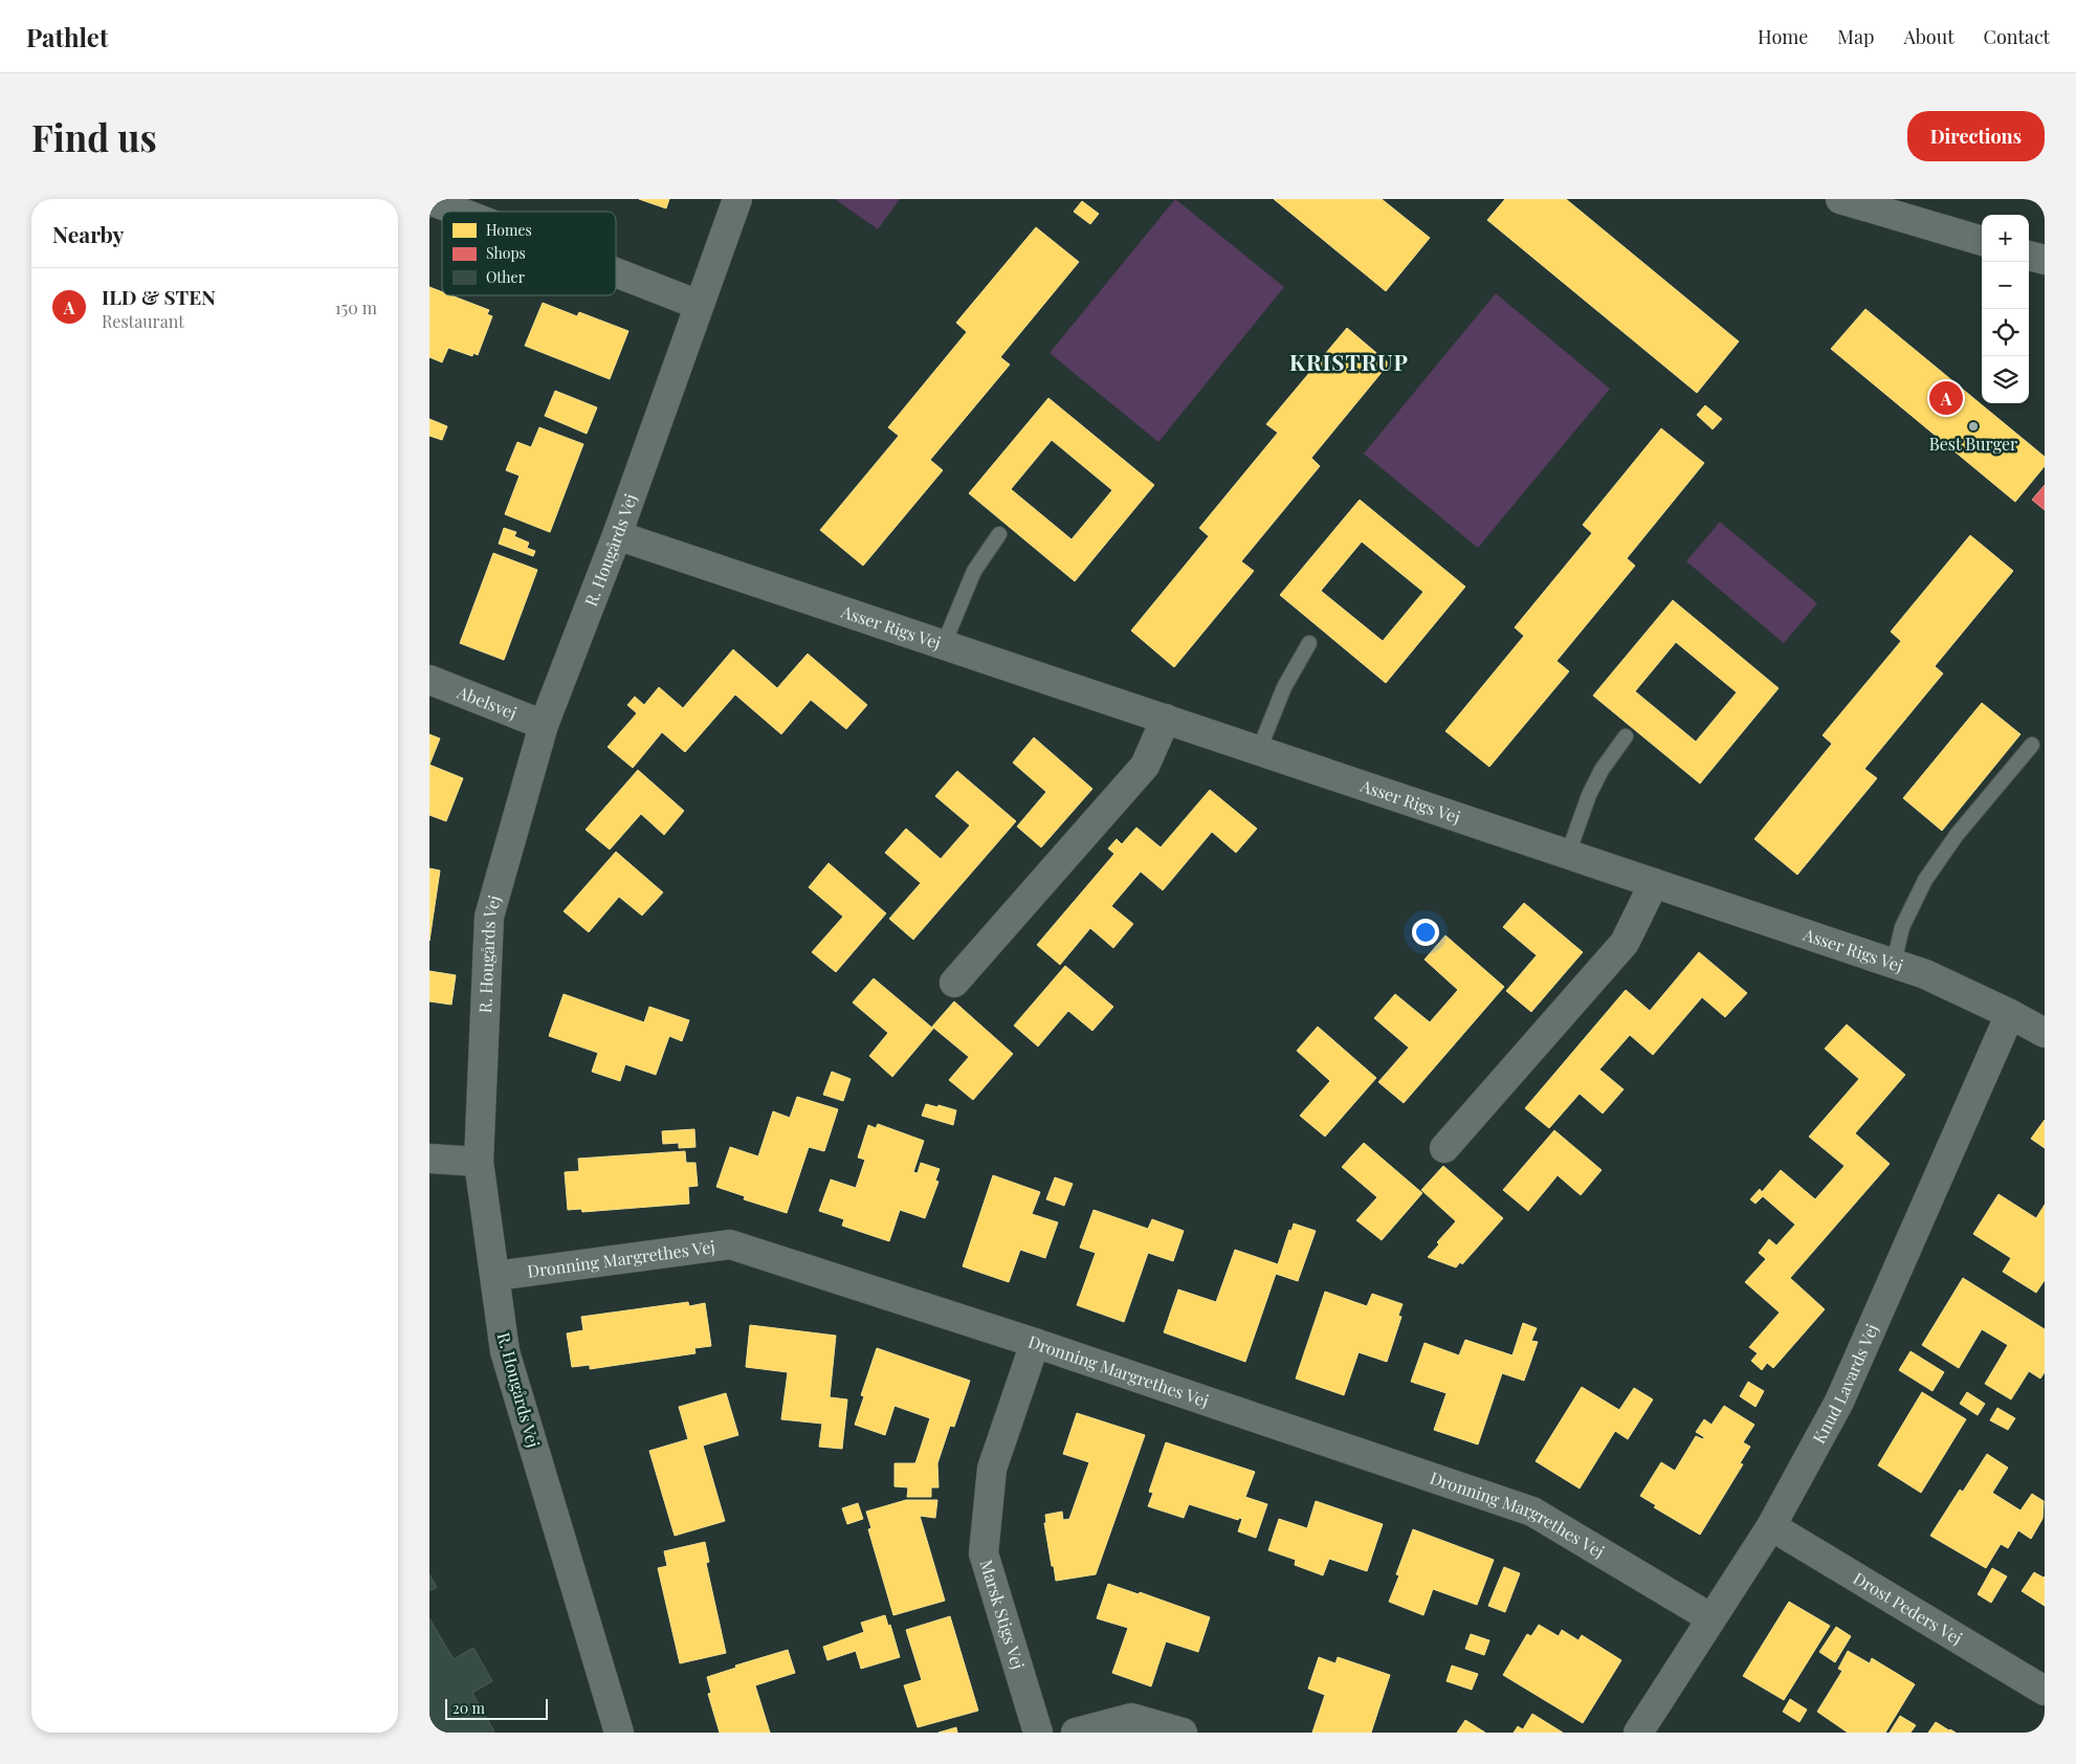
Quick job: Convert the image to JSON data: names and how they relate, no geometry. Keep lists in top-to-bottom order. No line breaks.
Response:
{"streets":{"street":["R. Hougårds Vej","Asser Rigs Vej","Abelsvej","Dronning Margrethes Vej","Knud Lavards Vej","Drost Peders Vej","Marsk Stigs Vej"]},"crossings":[["R. Hougårds Vej","Asser Rigs Vej"],["R. Hougårds Vej","Abelsvej"],["R. Hougårds Vej","Dronning Margrethes Vej"],["Asser Rigs Vej","Knud Lavards Vej"],["Dronning Margrethes Vej","Knud Lavards Vej"],["Dronning Margrethes Vej","Marsk Stigs Vej"],["Knud Lavards Vej","Drost Peders Vej"]],"districts":["KRISTRUP"],"places":["Best Burger"],"legend":["Homes","Shops","Other"],"scale_bar":"20 m","page":{"header":"Pathlet","nav":["Home","Map","About","Contact"],"buttons":"Directions","title":"Find us","heading":"Nearby","map_buttons":["+","−"],"list":[{"mark":"A","name":"ILD & STEN","note":"Restaurant","value":"150 m"}],"pins":"A","scale":"20 m"}}
